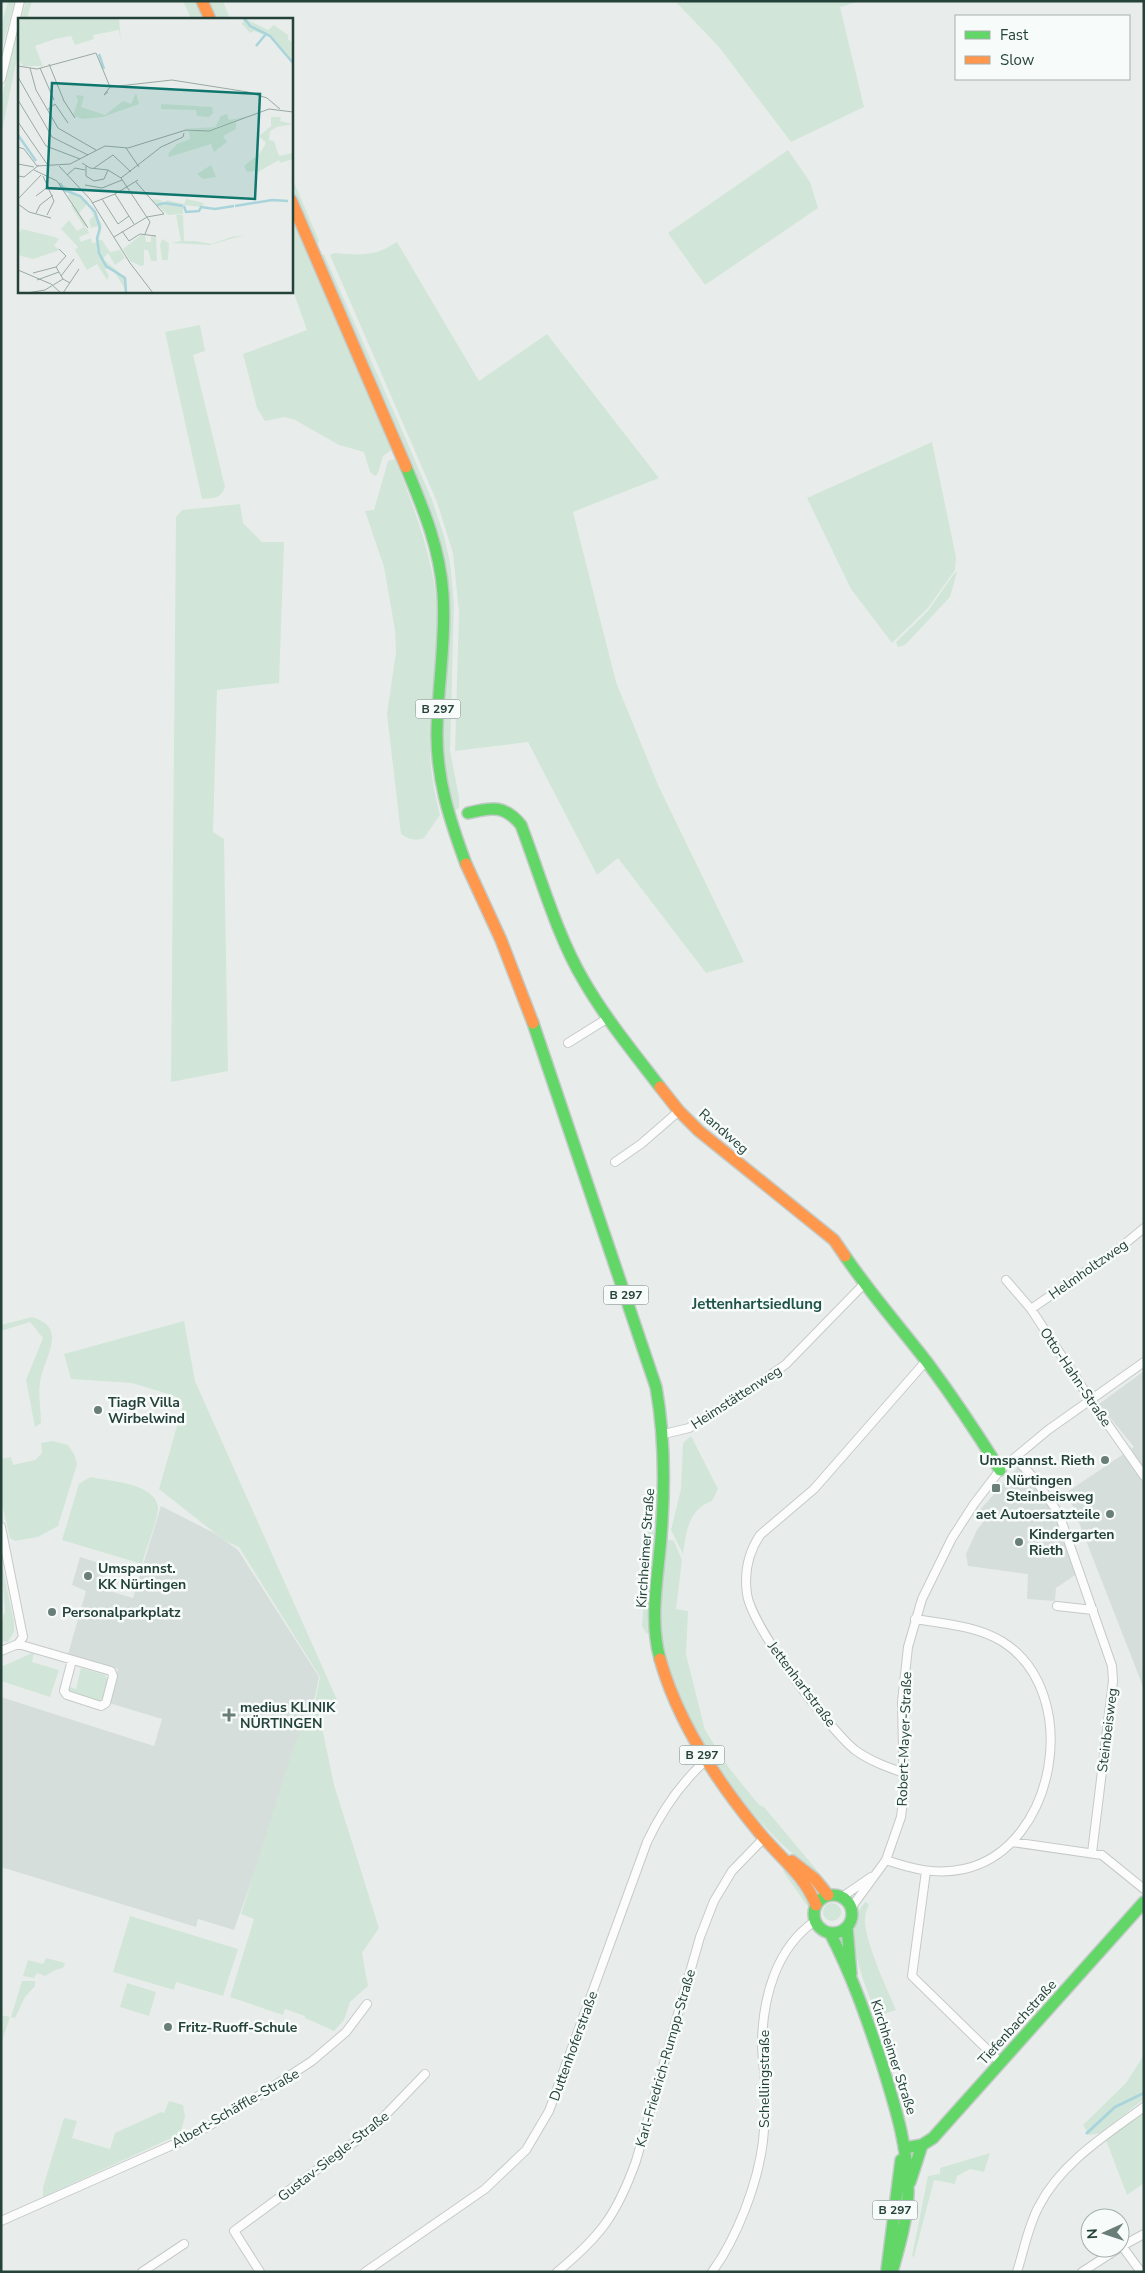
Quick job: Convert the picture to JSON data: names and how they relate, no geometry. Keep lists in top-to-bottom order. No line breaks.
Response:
{"streets":{"main road":["B 297","Randweg","Kirchheimer Straße","Tiefenbachstraße"],"street":["Helmholtzweg","Otto-Hahn-Straße","Heimstättenweg","Jettenhartstraße","Steinbeisweg","Robert-Mayer-Straße","Duttenhoferstraße","Karl-Friedrich-Rumpp-Straße","Schellingstraße","Albert-Schäffle-Straße","Gustav-Siegle-Straße"]},"crossings":[["Randweg","Heimstättenweg"],["Randweg","Jettenhartstraße"],["Randweg","Robert-Mayer-Straße"],["Helmholtzweg","Otto-Hahn-Straße"],["Otto-Hahn-Straße","Robert-Mayer-Straße"],["Heimstättenweg","Kirchheimer Straße"],["Kirchheimer Straße","Robert-Mayer-Straße"],["Kirchheimer Straße","Duttenhoferstraße"],["Kirchheimer Straße","Karl-Friedrich-Rumpp-Straße"],["Kirchheimer Straße","Schellingstraße"],["Jettenhartstraße","Robert-Mayer-Straße"],["Steinbeisweg","Robert-Mayer-Straße"],["Robert-Mayer-Straße","Schellingstraße"]],"districts":["Jettenhartsiedlung"],"places":{"other":["TiagR Villa Wirbelwind","Umspannst. Rieth","aet Autoersatzteile","Kindergarten Rieth","Umspannst. KK Nürtingen","Personalparkplatz","Fritz-Ruoff-Schule"],"transit":["Nürtingen Steinbeisweg"],"health":["medius KLINIK NÜRTINGEN"]},"legend":["Fast","Slow"],"north":"left"}
